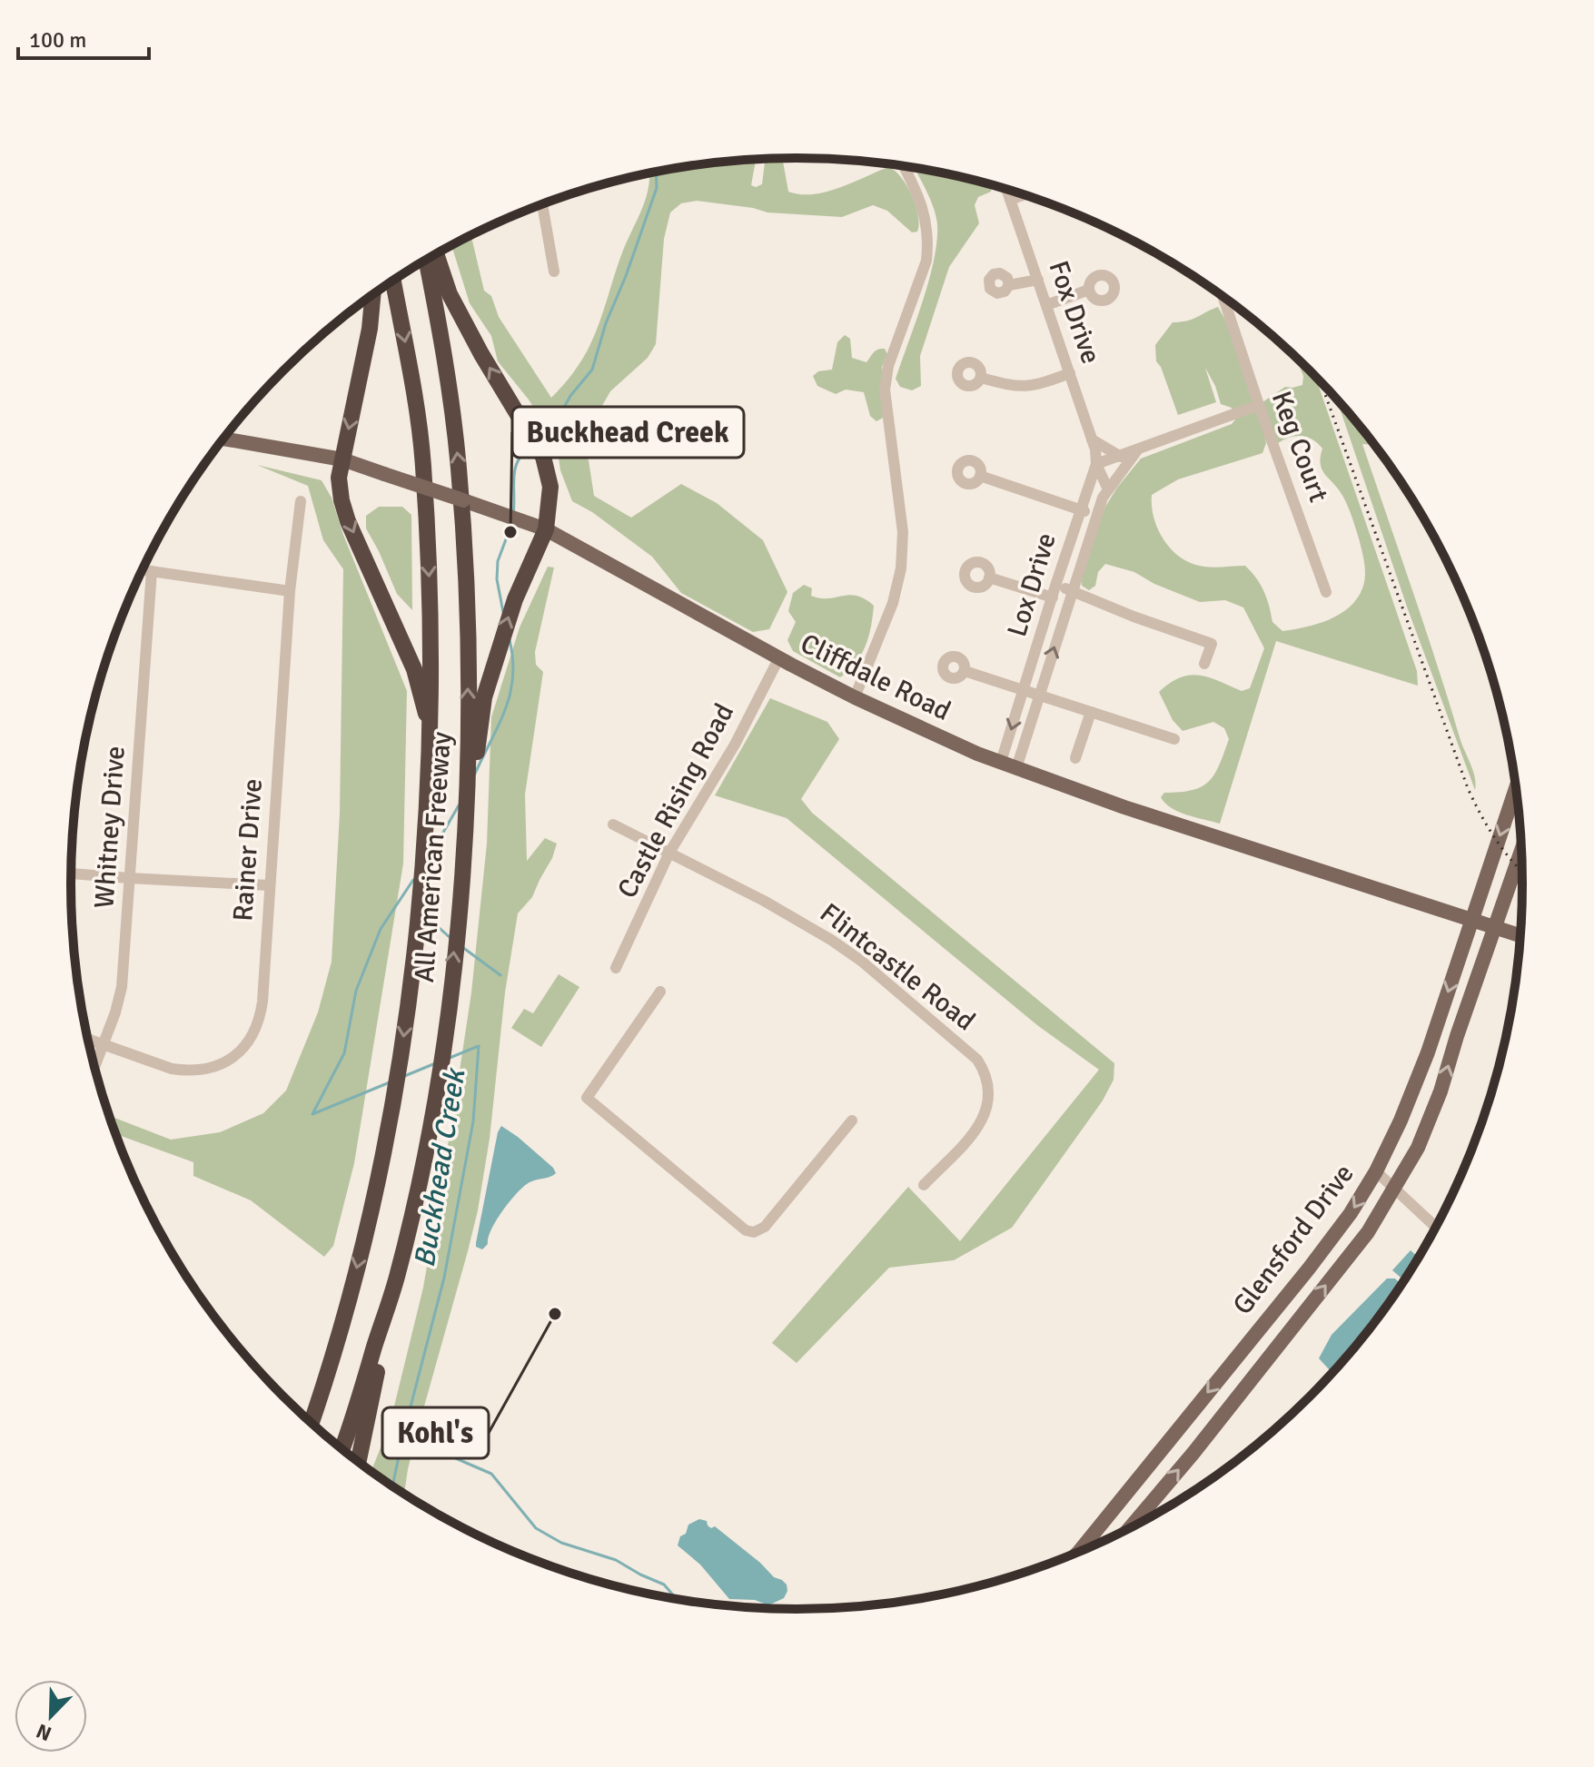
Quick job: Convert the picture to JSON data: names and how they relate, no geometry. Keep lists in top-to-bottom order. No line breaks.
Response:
{"streets":{"highway":["All American Freeway"],"main road":["Cliffdale Road","Glensford Drive"],"street":["Fox Drive","Keg Court","Lox Drive","Castle Rising Road","Whitney Drive","Rainer Drive","Flintcastle Road"]},"crossings":[["Fox Drive","Lox Drive"],["Lox Drive","Cliffdale Road"],["Cliffdale Road","Castle Rising Road"],["Cliffdale Road","Glensford Drive"],["Castle Rising Road","Flintcastle Road"],["Whitney Drive","Rainer Drive"]],"water":["Buckhead Creek"],"places":["Buckhead Creek","Kohl's"],"scale_bar":"100 m","north":"bottom left"}
